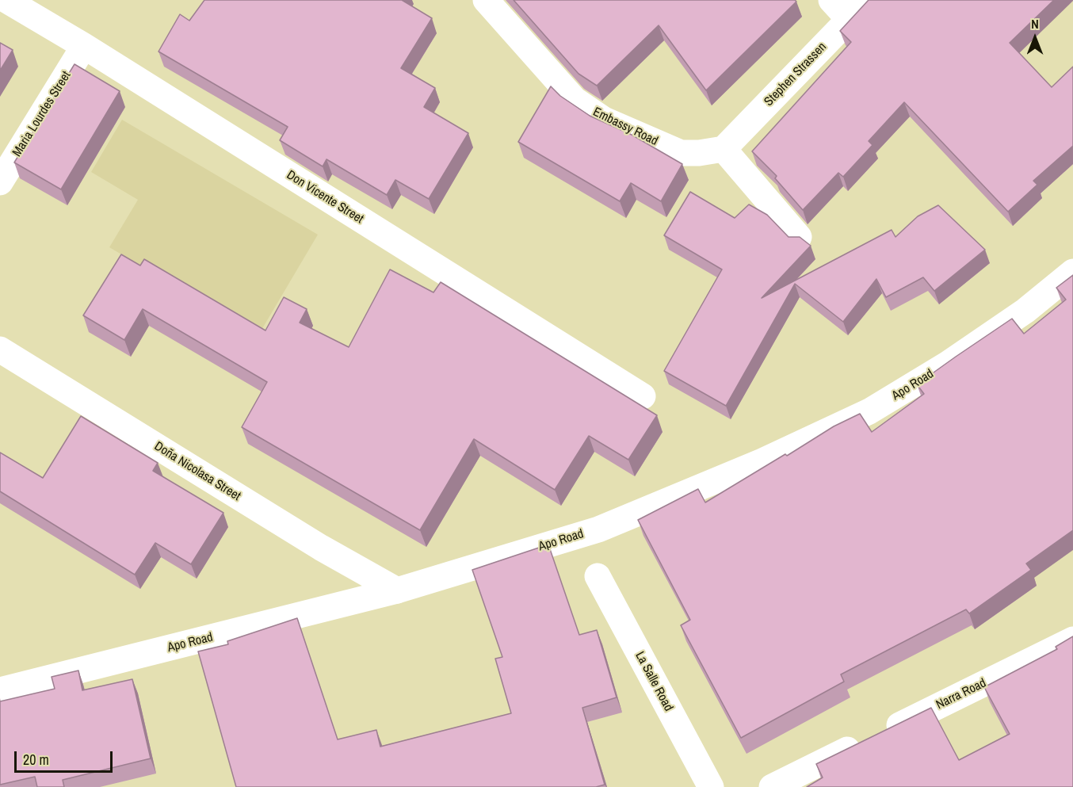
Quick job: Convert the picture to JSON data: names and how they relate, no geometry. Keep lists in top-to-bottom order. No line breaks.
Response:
{"streets":{"street":["Stephen Strassen","Maria Lourdes Street","Embassy Road","Don Vicente Street","Apo Road","Doña Nicolasa Street","La Salle Road","Narra Road"]},"crossings":[["Stephen Strassen","Embassy Road"],["Maria Lourdes Street","Don Vicente Street"],["Apo Road","Doña Nicolasa Street"]],"scale_bar":"20 m","north":"top"}
